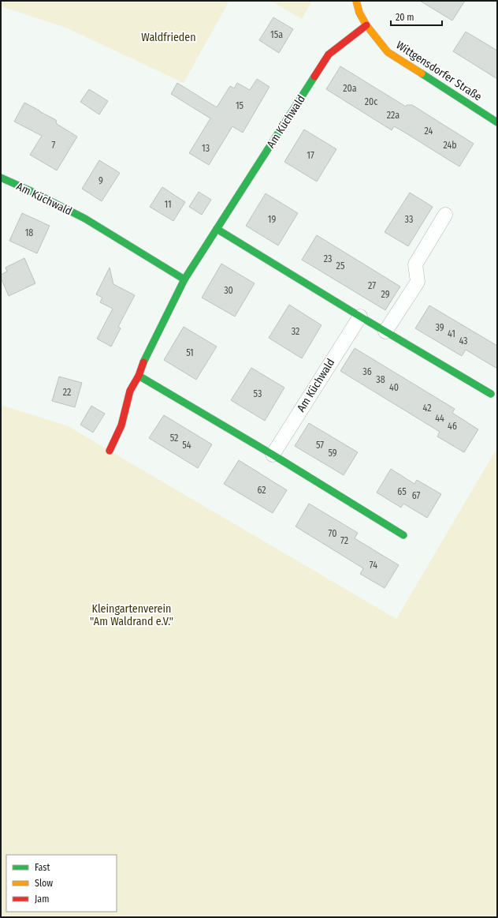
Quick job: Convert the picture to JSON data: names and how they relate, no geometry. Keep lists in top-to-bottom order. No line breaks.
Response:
{"streets":{"street":["Wittgensdorfer Straße","Am Küchwald"]},"crossings":[["Wittgensdorfer Straße","Am Küchwald"]],"parks":["Waldfrieden","Kleingartenverein \"Am Waldrand e.V.\""],"house_numbers":["15a","20a","20c","15","22a","24","7","24b","13","17","9","11","19","33","18","23","25","27","30","29","39","32","41","43","51","36","38","40","22","53","42","44","46","52","54","57","59","62","65","67","70","72","74"],"legend":["Fast","Slow","Jam"],"scale_bar":"20 m"}
